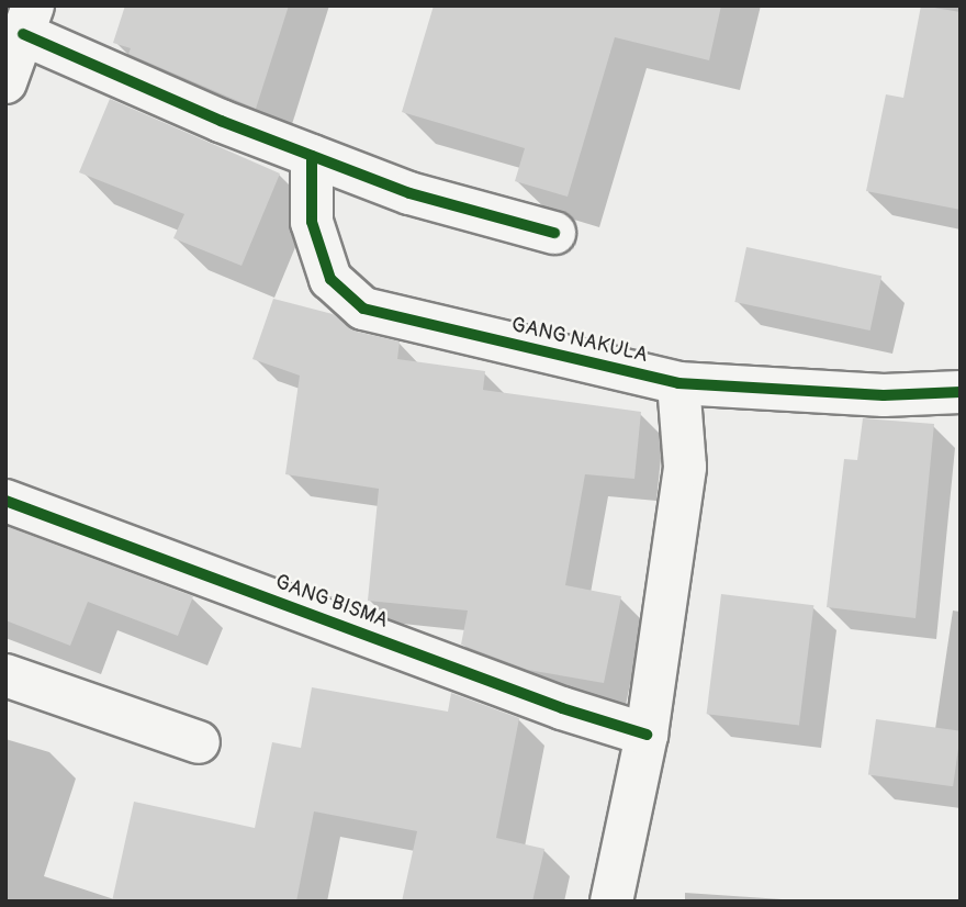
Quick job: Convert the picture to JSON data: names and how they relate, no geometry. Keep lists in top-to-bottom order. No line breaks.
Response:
{"streets":{"street":["GANG NAKULA","GANG BISMA"]}}
